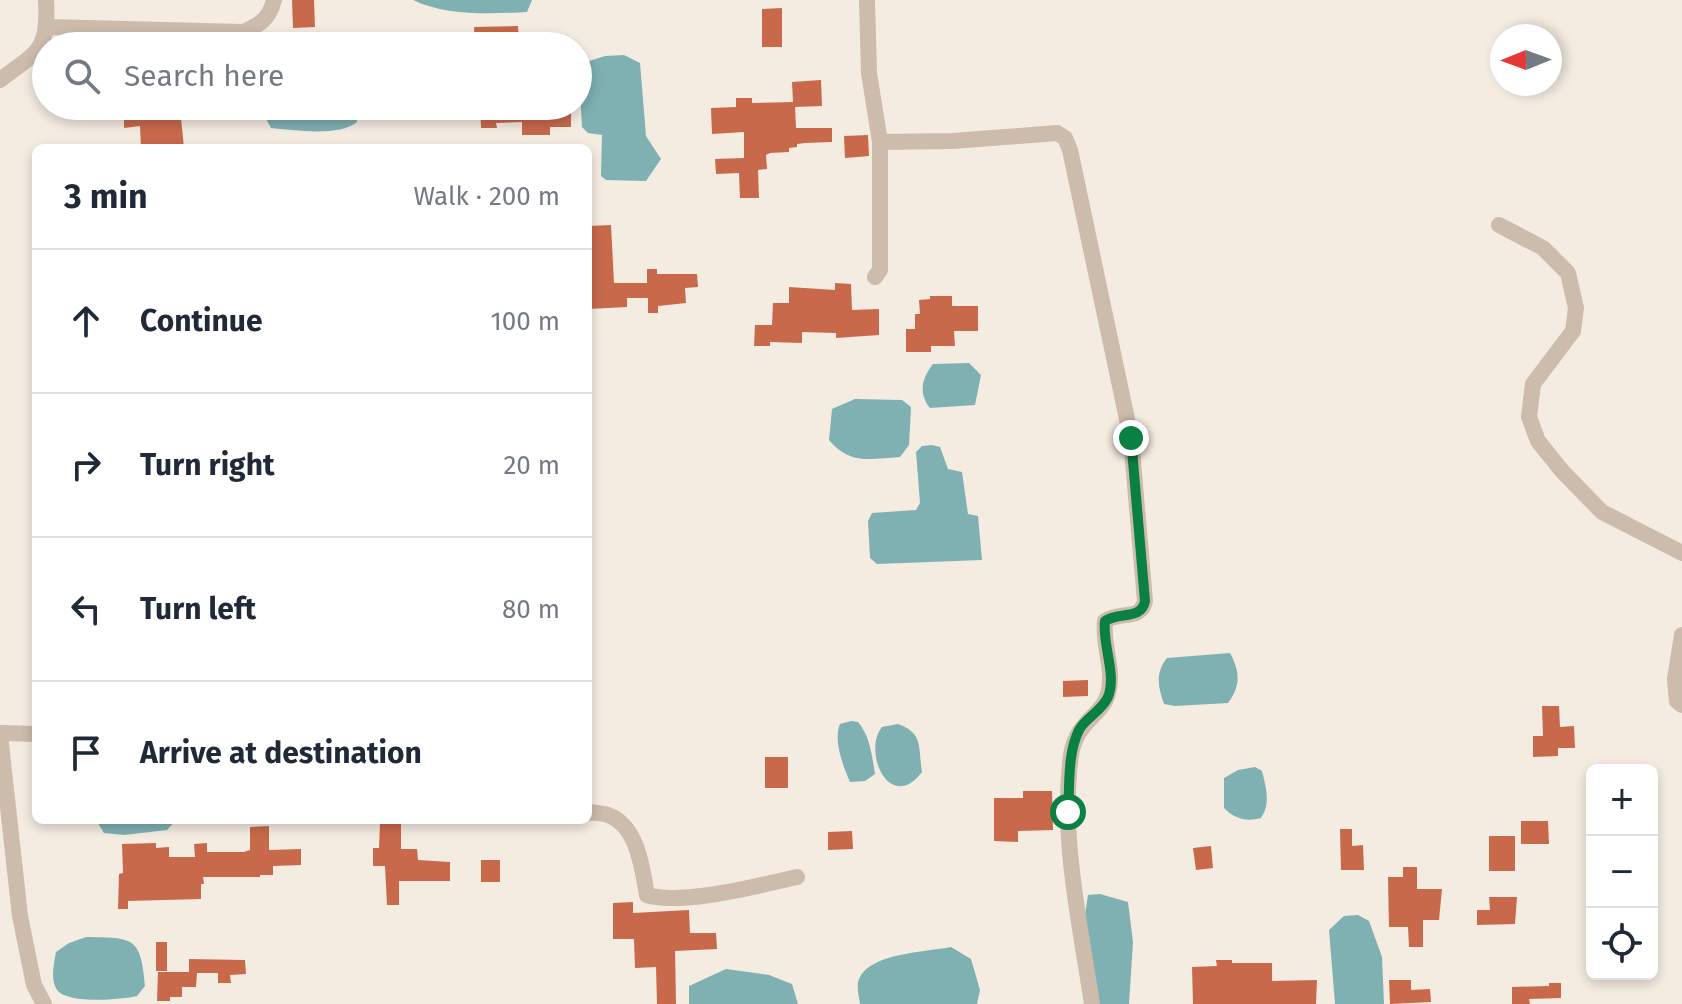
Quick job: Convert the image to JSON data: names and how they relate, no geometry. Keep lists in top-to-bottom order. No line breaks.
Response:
{"north":"left","page":{"search":"Search here","heading":["3 min","Walk · 200 m"],"list":[["Continue","100 m"],["Turn right","20 m"],["Turn left","80 m"],"Arrive at destination"],"map_buttons":["+","−"]}}
